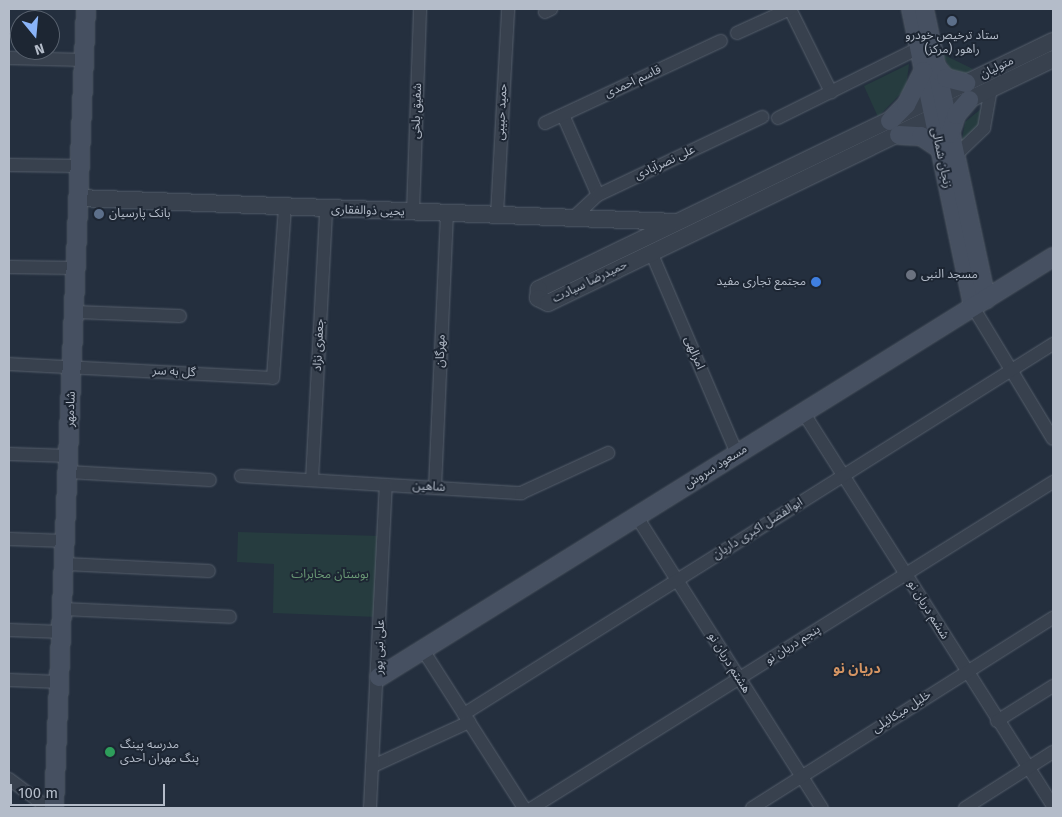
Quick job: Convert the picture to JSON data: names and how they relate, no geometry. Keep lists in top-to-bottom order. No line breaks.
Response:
{"streets":{"main road":["زنجان شمالی","شادمهر","مسعود سروش"],"street":["متولیان","قاسم احمدی","شفیق بلخی","حمید حبیبی","علی نصرآبادی","یحیی ذوالفقاری","حمیدرضا سیادت","جعفری نژاد","مهرگان","امرالهی","گل به سر","شاهین","ابوالفضل اکبری داریان","ششم دریان‌ نو","پنجم دریان‌ نو","علی نبی پور","هشتم دریان‌ نو","خلیل میکائیلی"]},"crossings":[["متولیان","زنجان شمالی"],["متولیان","حمیدرضا سیادت"],["شفیق بلخی","یحیی ذوالفقاری"],["حمید حبیبی","یحیی ذوالفقاری"],["زنجان شمالی","حمیدرضا سیادت"],["زنجان شمالی","مسعود سروش"],["علی نصرآبادی","یحیی ذوالفقاری"],["یحیی ذوالفقاری","حمیدرضا سیادت"],["یحیی ذوالفقاری","جعفری نژاد"],["یحیی ذوالفقاری","مهرگان"],["یحیی ذوالفقاری","گل به سر"],["یحیی ذوالفقاری","شادمهر"],["حمیدرضا سیادت","امرالهی"],["جعفری نژاد","شاهین"],["مهرگان","شاهین"],["امرالهی","مسعود سروش"],["گل به سر","شادمهر"],["مسعود سروش","ششم دریان‌ نو"],["مسعود سروش","علی نبی پور"],["مسعود سروش","هشتم دریان‌ نو"],["شاهین","علی نبی پور"],["ابوالفضل اکبری داریان","ششم دریان‌ نو"],["ابوالفضل اکبری داریان","علی نبی پور"],["ابوالفضل اکبری داریان","هشتم دریان‌ نو"],["ششم دریان‌ نو","پنجم دریان‌ نو"],["ششم دریان‌ نو","خلیل میکائیلی"],["پنجم دریان‌ نو","هشتم دریان‌ نو"],["هشتم دریان‌ نو","خلیل میکائیلی"]],"districts":["دریان نو"],"parks":["بوستان مخابرات"],"places":["ستاد ترخیص خودرو راهور (مرکز)","بانک پارسیان","مسجد النبی","مجتمع تجاری مفید","مدرسه پینگ پنگ مهران احدی"],"scale_bar":"100 m","north":"bottom"}
